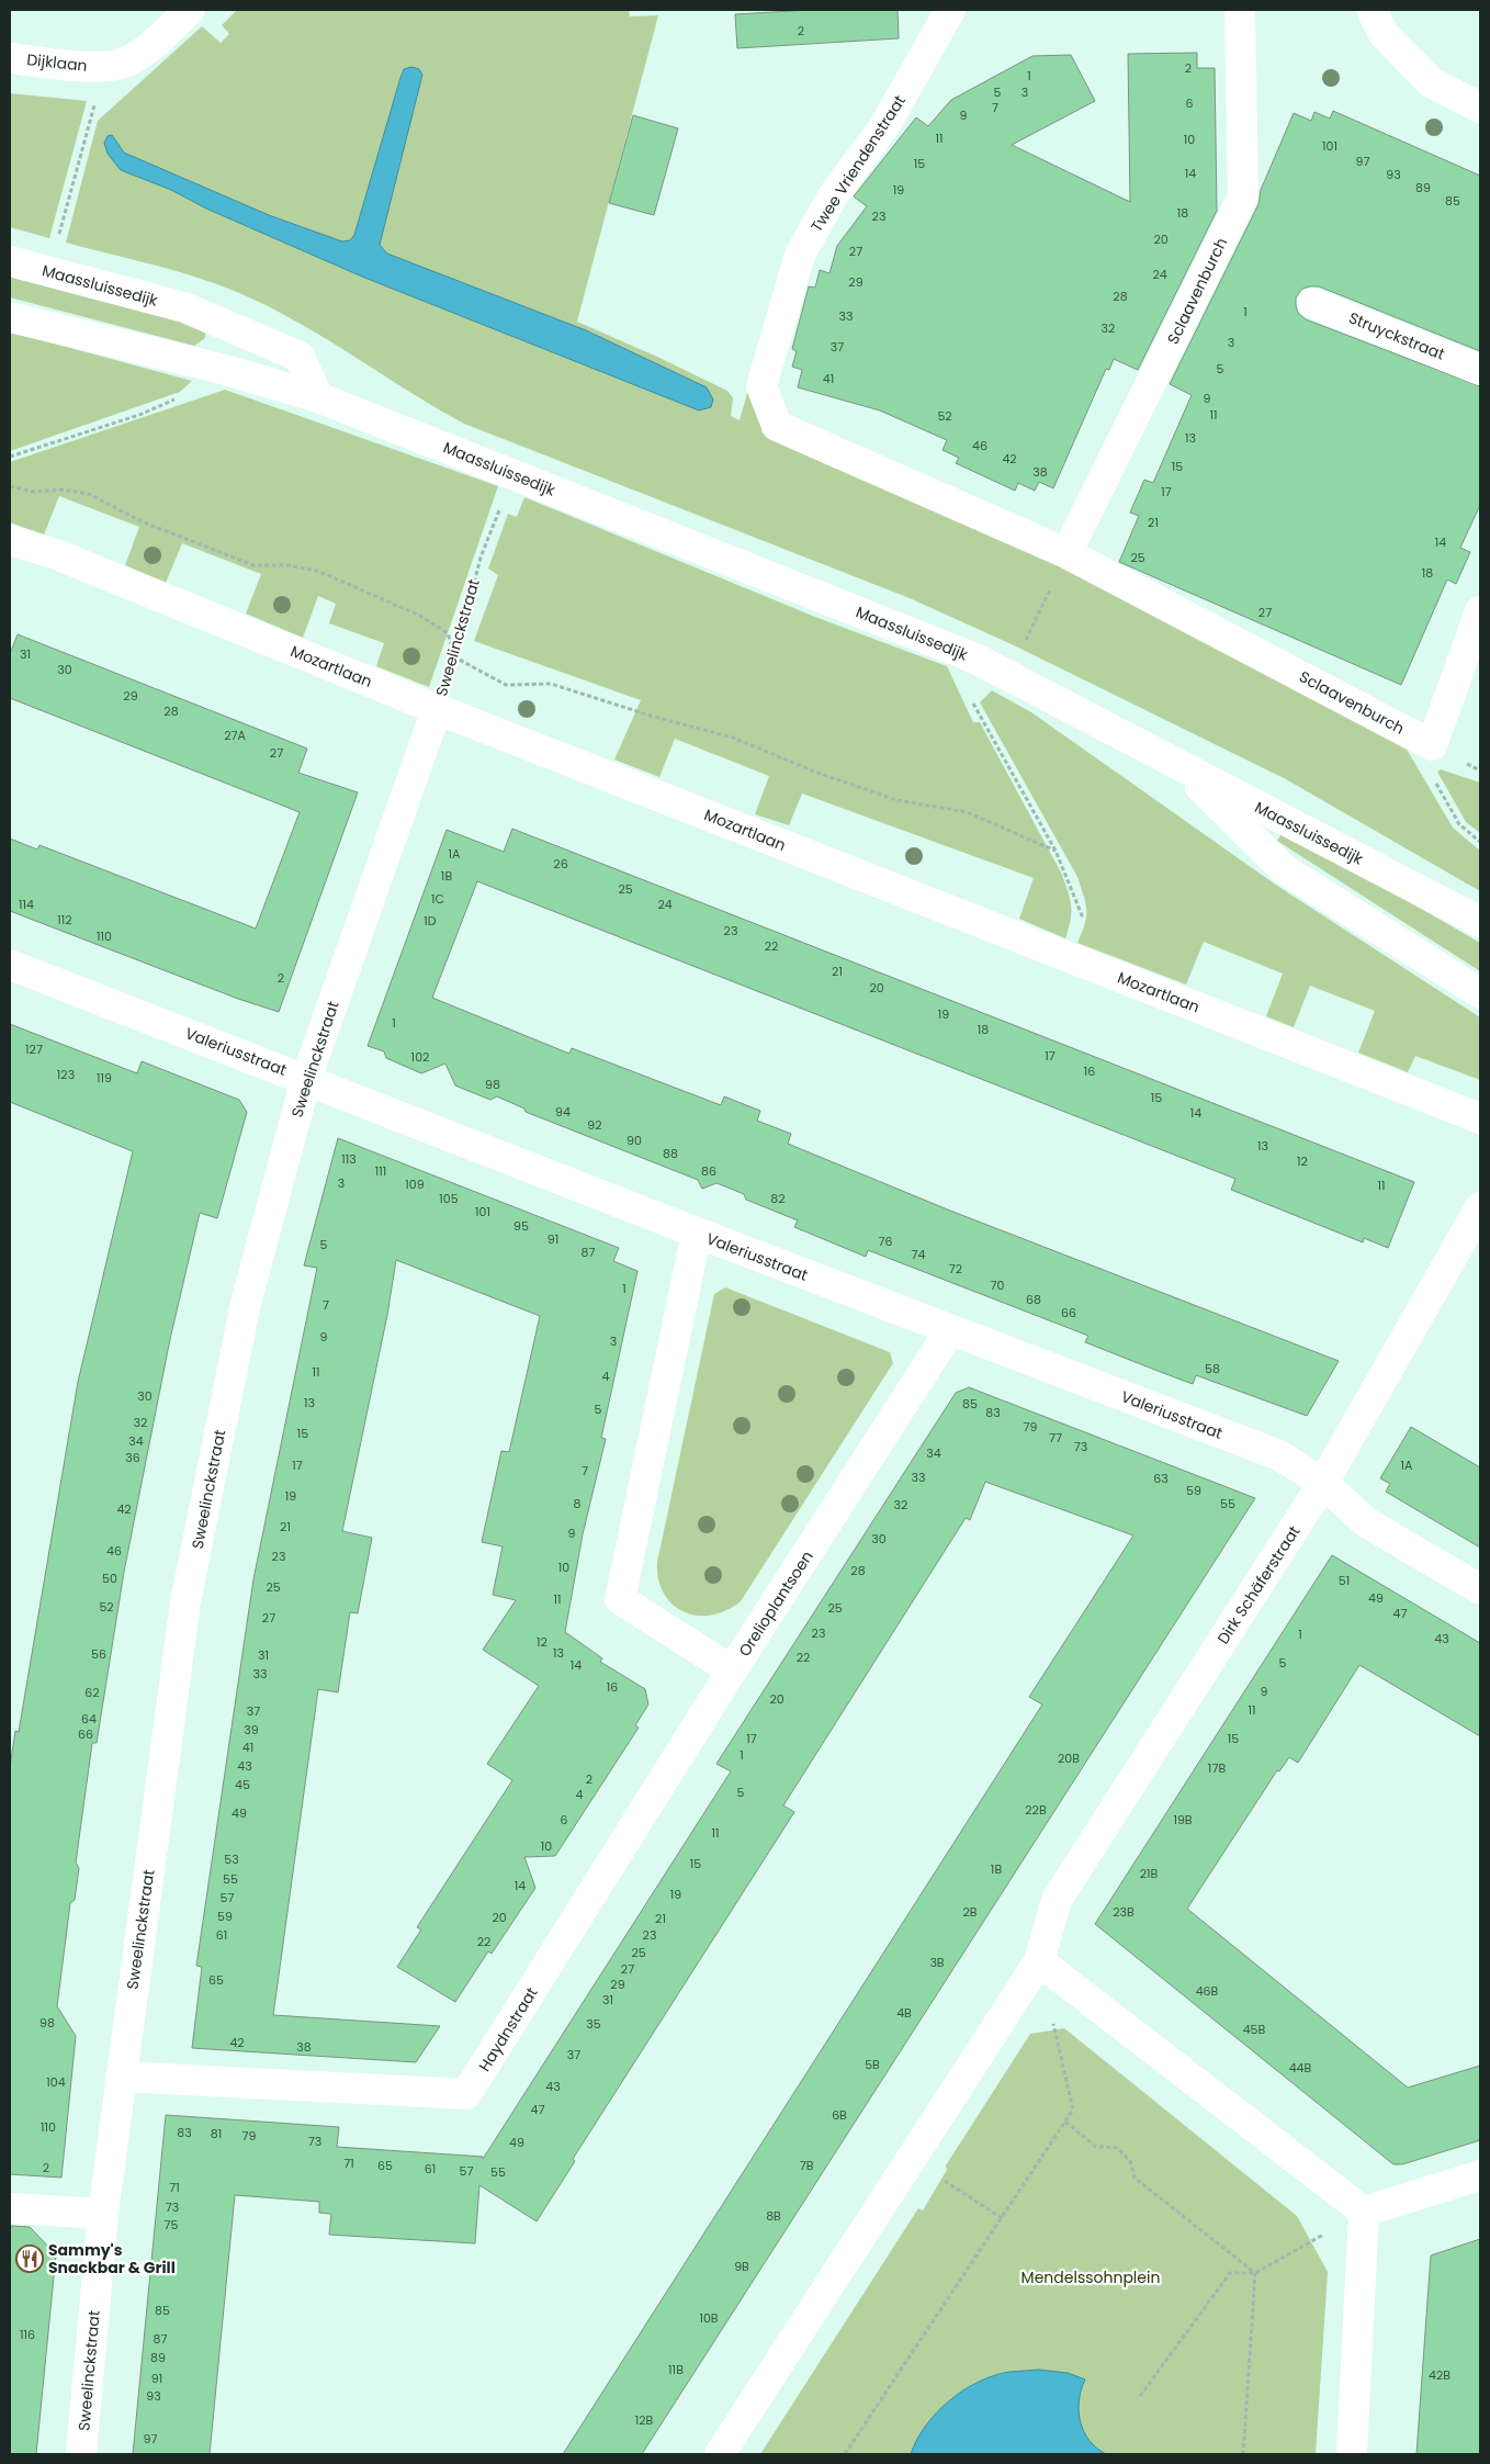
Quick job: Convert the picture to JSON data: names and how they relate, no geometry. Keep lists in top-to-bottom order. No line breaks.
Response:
{"streets":{"street":["Dijklaan","Twee Vriendenstraat","Maassluissedijk","Sclaavenburch","Struyckstraat","Sweelinckstraat","Mozartlaan","Valeriusstraat","Dirk Schäferstraat","Orelioplantsoen","Haydnstraat"]},"crossings":[["Twee Vriendenstraat","Sclaavenburch"],["Maassluissedijk","Sweelinckstraat"],["Sweelinckstraat","Mozartlaan"],["Sweelinckstraat","Valeriusstraat"],["Sweelinckstraat","Haydnstraat"],["Valeriusstraat","Dirk Schäferstraat"],["Valeriusstraat","Orelioplantsoen"],["Orelioplantsoen","Haydnstraat"]],"parks":["Mendelssohnplein"],"places":{"restaurant":["Sammy's Snackbar & Grill"]},"house_numbers":["2","2","1","5","3","6","7","9","11","10","101","97","15","14","93","89","19","85","18","23","20","27","24","29","28","1","33","32","3","37","5","41","9","11","52","13","46","42","15","38","17","21","14","25","18","27","31","30","29","28","27A","27","1A","26","1B","25","1C","114","24","112","1D","23","110","22","21","2","20","19","1","18","127","17","102","16","123","119","98","15","94","14","92","90","13","88","113","12","111","86","3","109","11","105","82","101","95","91","76","5","87","74","72","70","1","68","7","66","9","3","58","11","4","30","13","85","5","83","32","79","15","77","34","73","34","36","17","1A","7","33","63","59","19","8","55","32","42","21","9","30","46","23","10","28","50","51","25","49","11","52","25","47","27","23","1","43","12","13","56","31","22","5","14","33","16","9","62","20","11","37","64","39","66","17","15","41","1","20B","43","17B","2","45","5","4","22B","49","6","19B","11","10","53","15","1B","21B","55","14","19","57","2B","23B","59","20","21","61","23","22","25","3B","27","65","29","46B","31","4B","98","35","45B","42","38","37","5B","44B","104","43","47","6B","110","83","81","79","73","49","71","65","7B","2","61","57","55","71","73","8B","75","9B","85","10B","116","87","89","11B","42B","91","93","12B","97"]}
